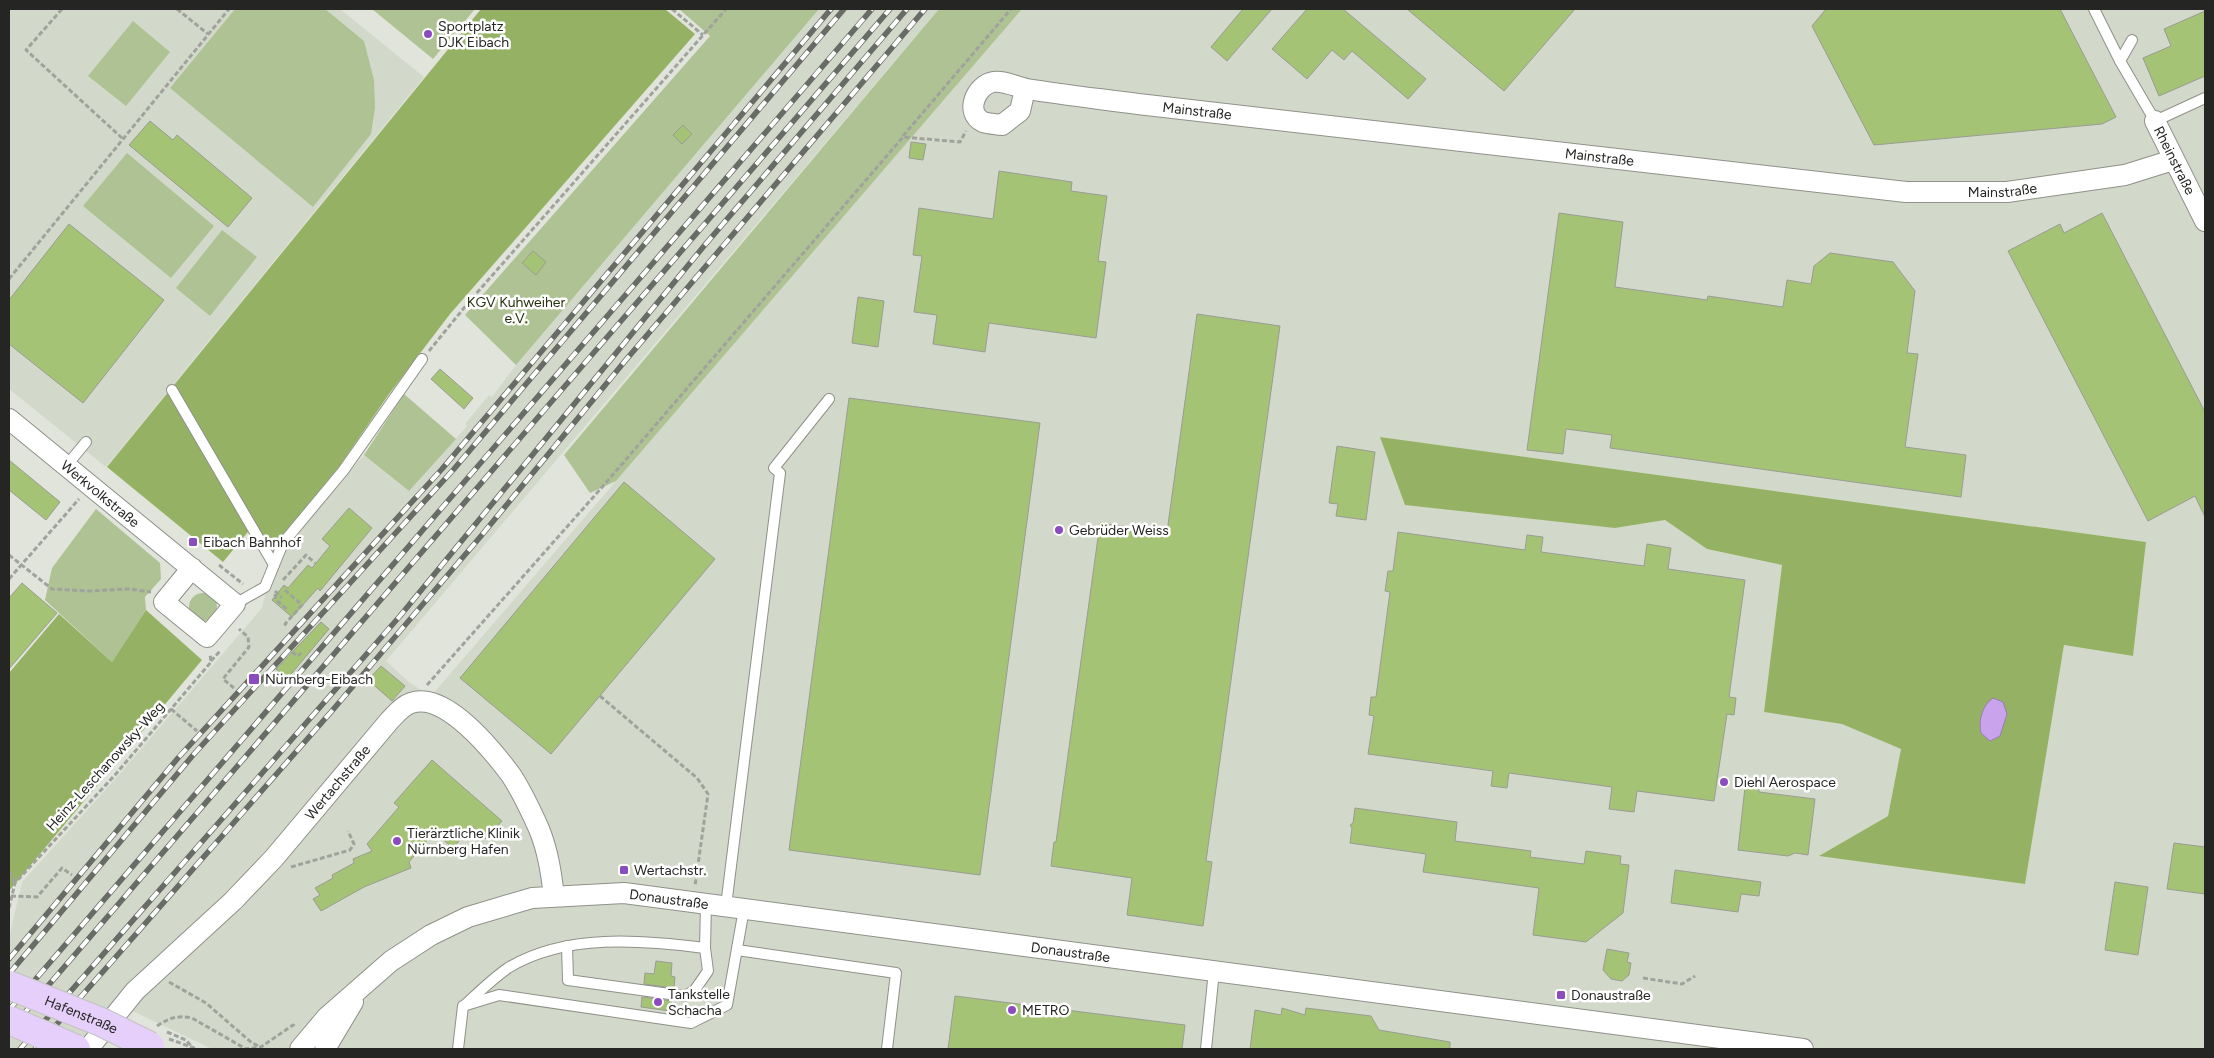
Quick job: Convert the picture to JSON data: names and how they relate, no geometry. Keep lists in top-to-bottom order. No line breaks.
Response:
{"streets":{"main road":["Hafenstraße"],"street":["Mainstraße","Rheinstraße","Werkvolkstraße","Wertachstraße","Donaustraße"],"path":["Heinz-Leschanowsky-Weg"]},"crossings":[["Mainstraße","Rheinstraße"]],"parks":["KGV Kuhweiher e.V."],"places":{"other":["Sportplatz DJK Eibach","Gebrüder Weiss","Diehl Aerospace","Tierärztliche Klinik Nürnberg Hafen","Tankstelle Schacha","METRO"],"transit":["Eibach Bahnhof","Nürnberg-Eibach","Wertachstr.","Donaustraße"]}}
